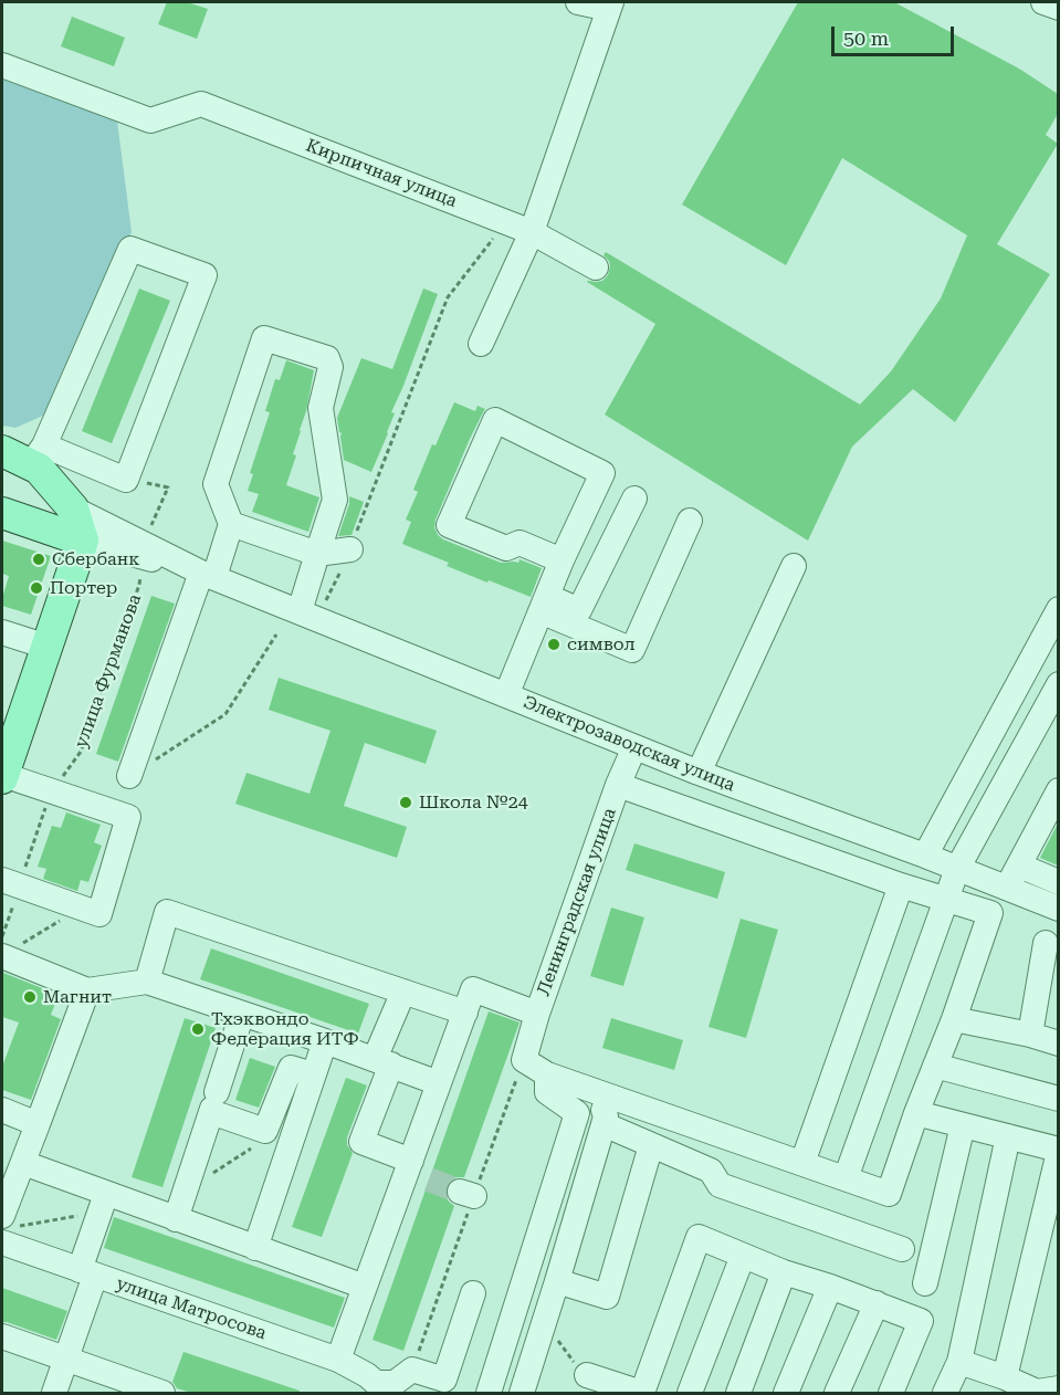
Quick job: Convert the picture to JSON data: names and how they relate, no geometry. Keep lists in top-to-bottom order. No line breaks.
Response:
{"streets":{"main road":["Электрозаводская улица"],"street":["Кирпичная улица","Ленинградская улица","улица Матросова"],"path":["улица Фурманова"]},"crossings":[["улица Фурманова","Электрозаводская улица"],["Электрозаводская улица","Ленинградская улица"]],"places":["Сбербанк","Портер","символ","Школа №24","Магнит","Тхэквондо Федерация ИТФ"],"scale_bar":"50 m"}
